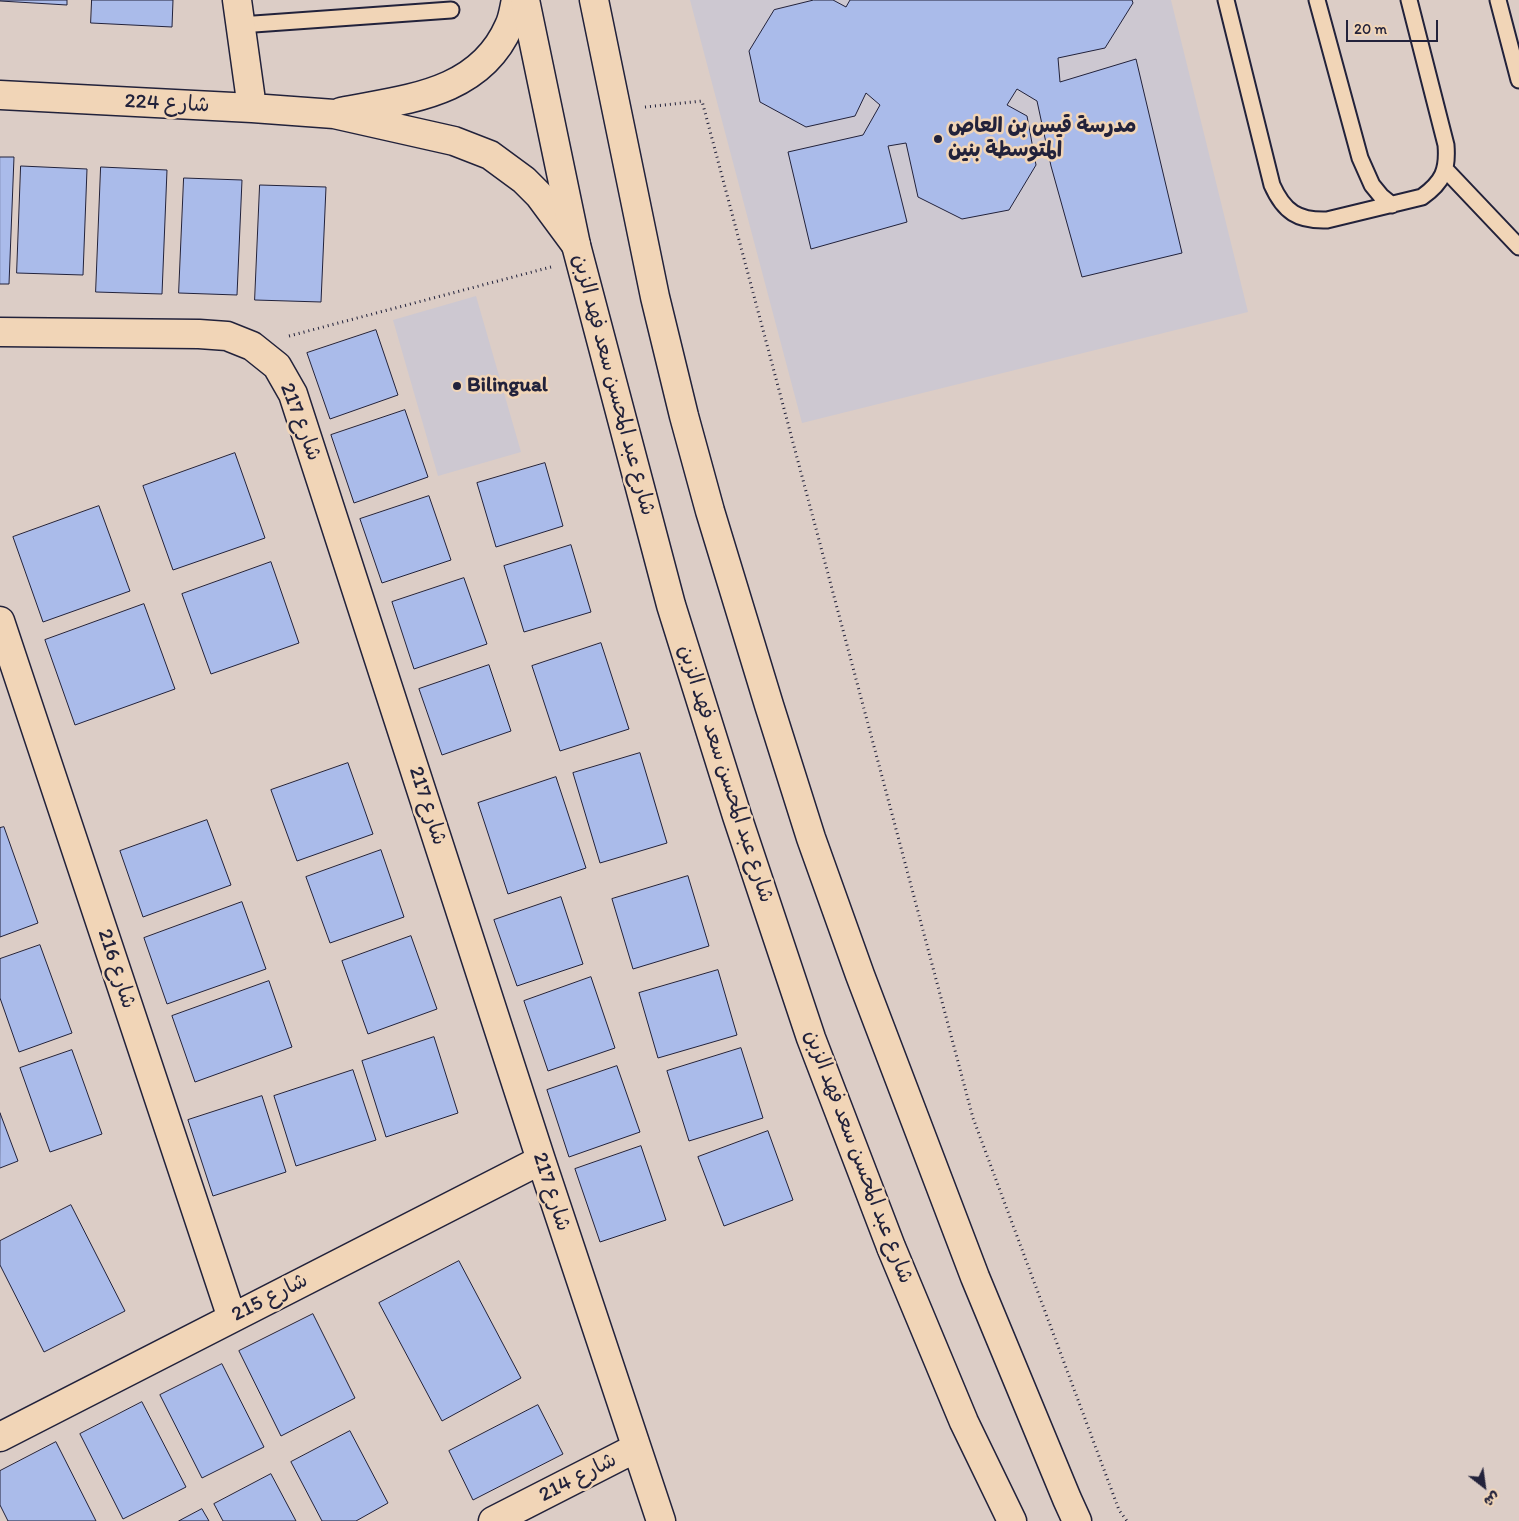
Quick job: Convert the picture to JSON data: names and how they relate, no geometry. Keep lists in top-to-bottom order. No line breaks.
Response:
{"streets":{"street":["شارع 224","شارع عبد المحسن سعد فهد الزبن","شارع 217","شارع 216","شارع 215","شارع 214"]},"crossings":[["شارع 224","شارع عبد المحسن سعد فهد الزبن"],["شارع 217","شارع 215"],["شارع 217","شارع 214"],["شارع 216","شارع 215"]],"places":["مدرسة قيس بن العاص المتوسطة بنين","Bilingual"],"scale_bar":"20 m","north":"bottom right"}
